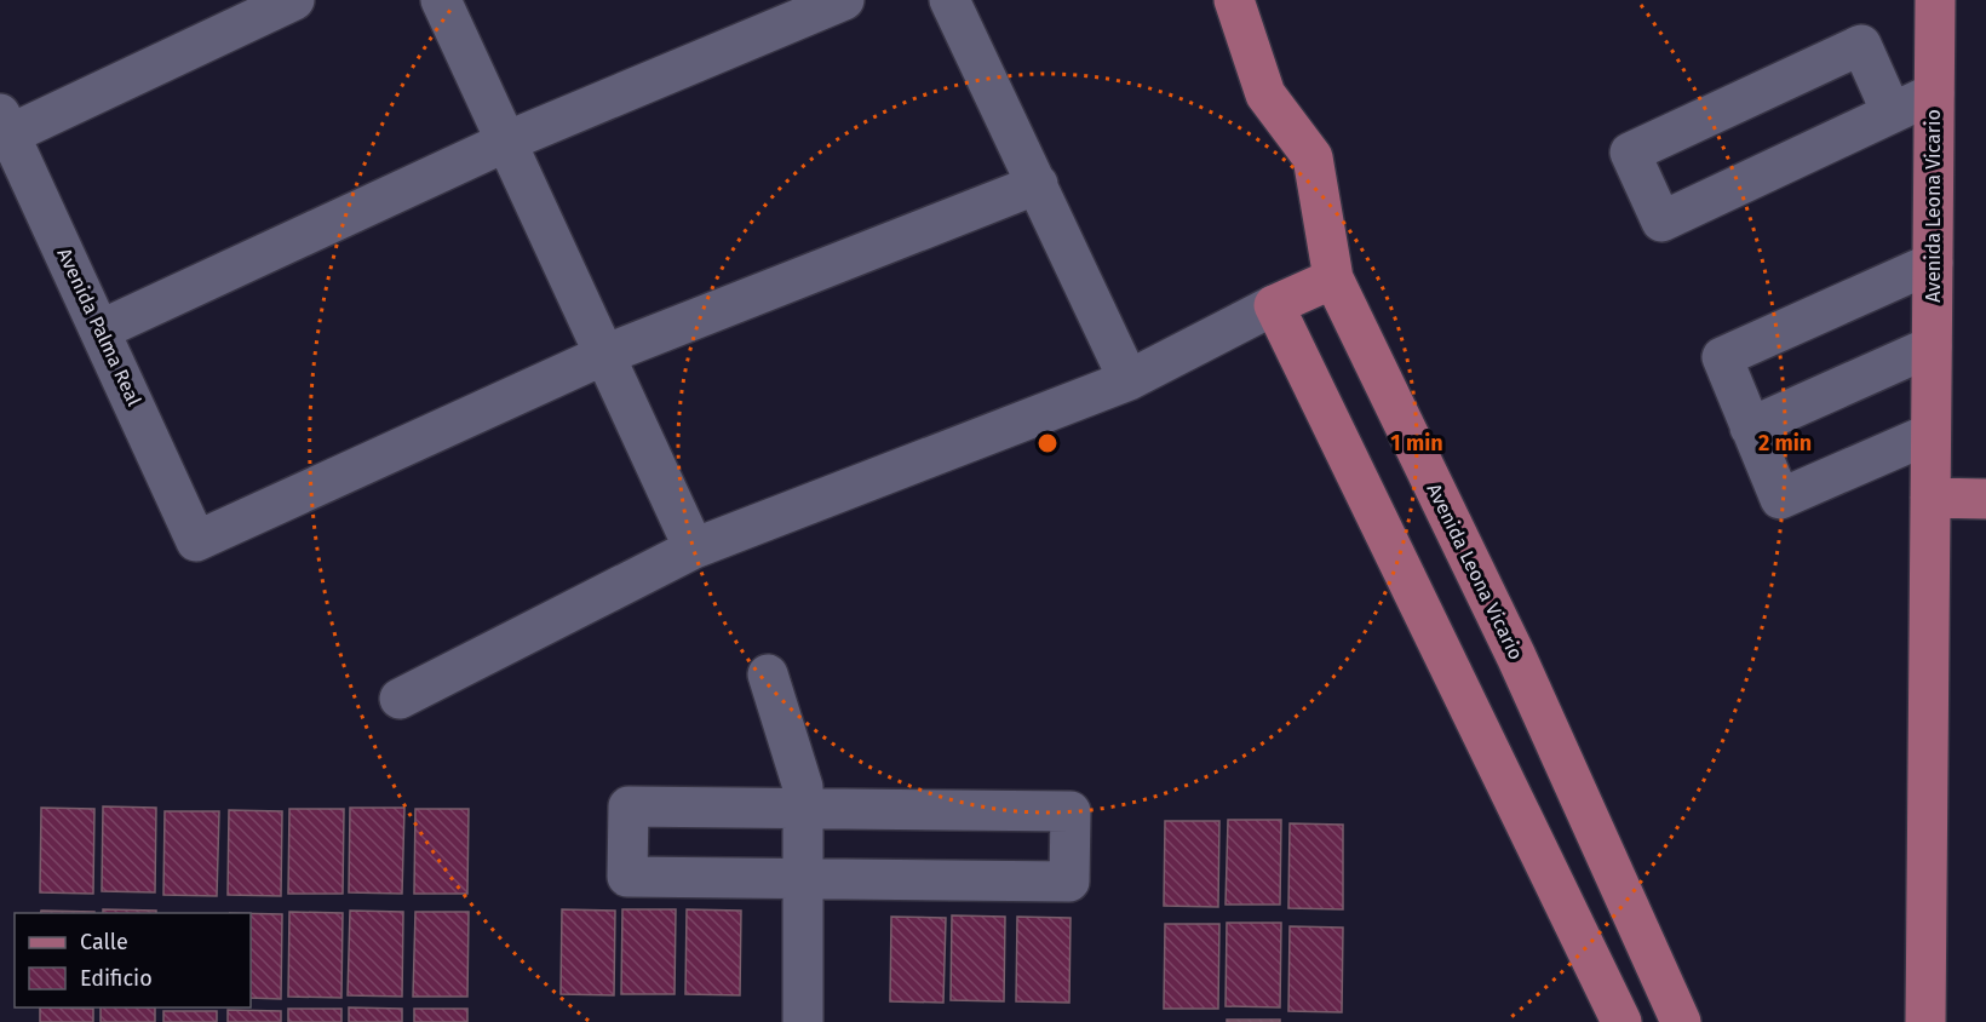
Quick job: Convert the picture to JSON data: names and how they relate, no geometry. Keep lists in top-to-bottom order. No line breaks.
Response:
{"streets":{"main road":["Avenida Leona Vicario"],"street":["Avenida Palma Real"]},"legend":["Calle","Edificio"],"rings":["1 min","2 min"]}
